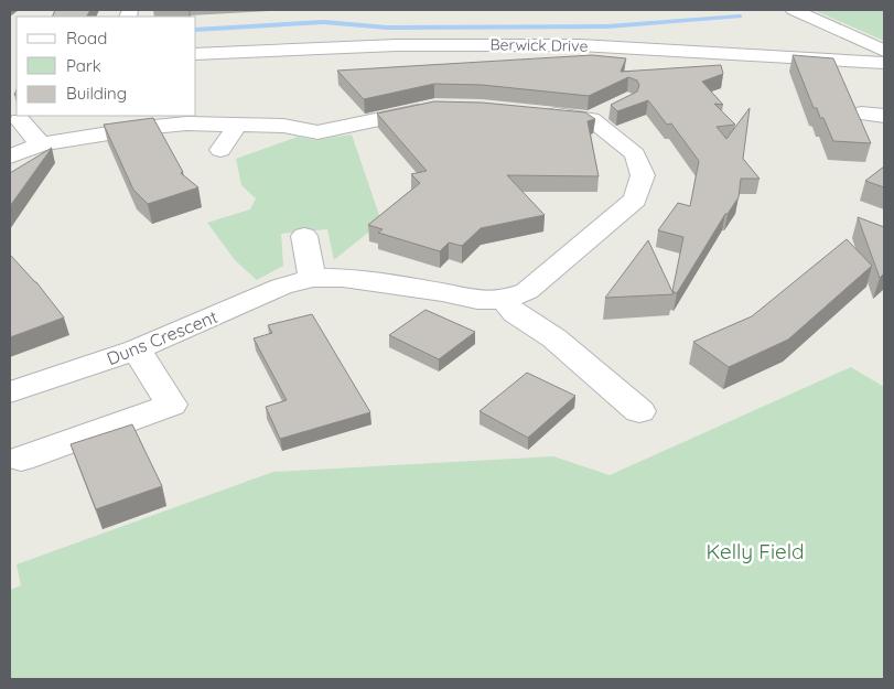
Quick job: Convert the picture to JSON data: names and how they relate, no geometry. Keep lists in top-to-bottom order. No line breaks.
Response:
{"streets":{"street":["Berwick Drive","Duns Crescent"]},"parks":["Kelly Field"],"legend":["Road","Park","Building"]}
